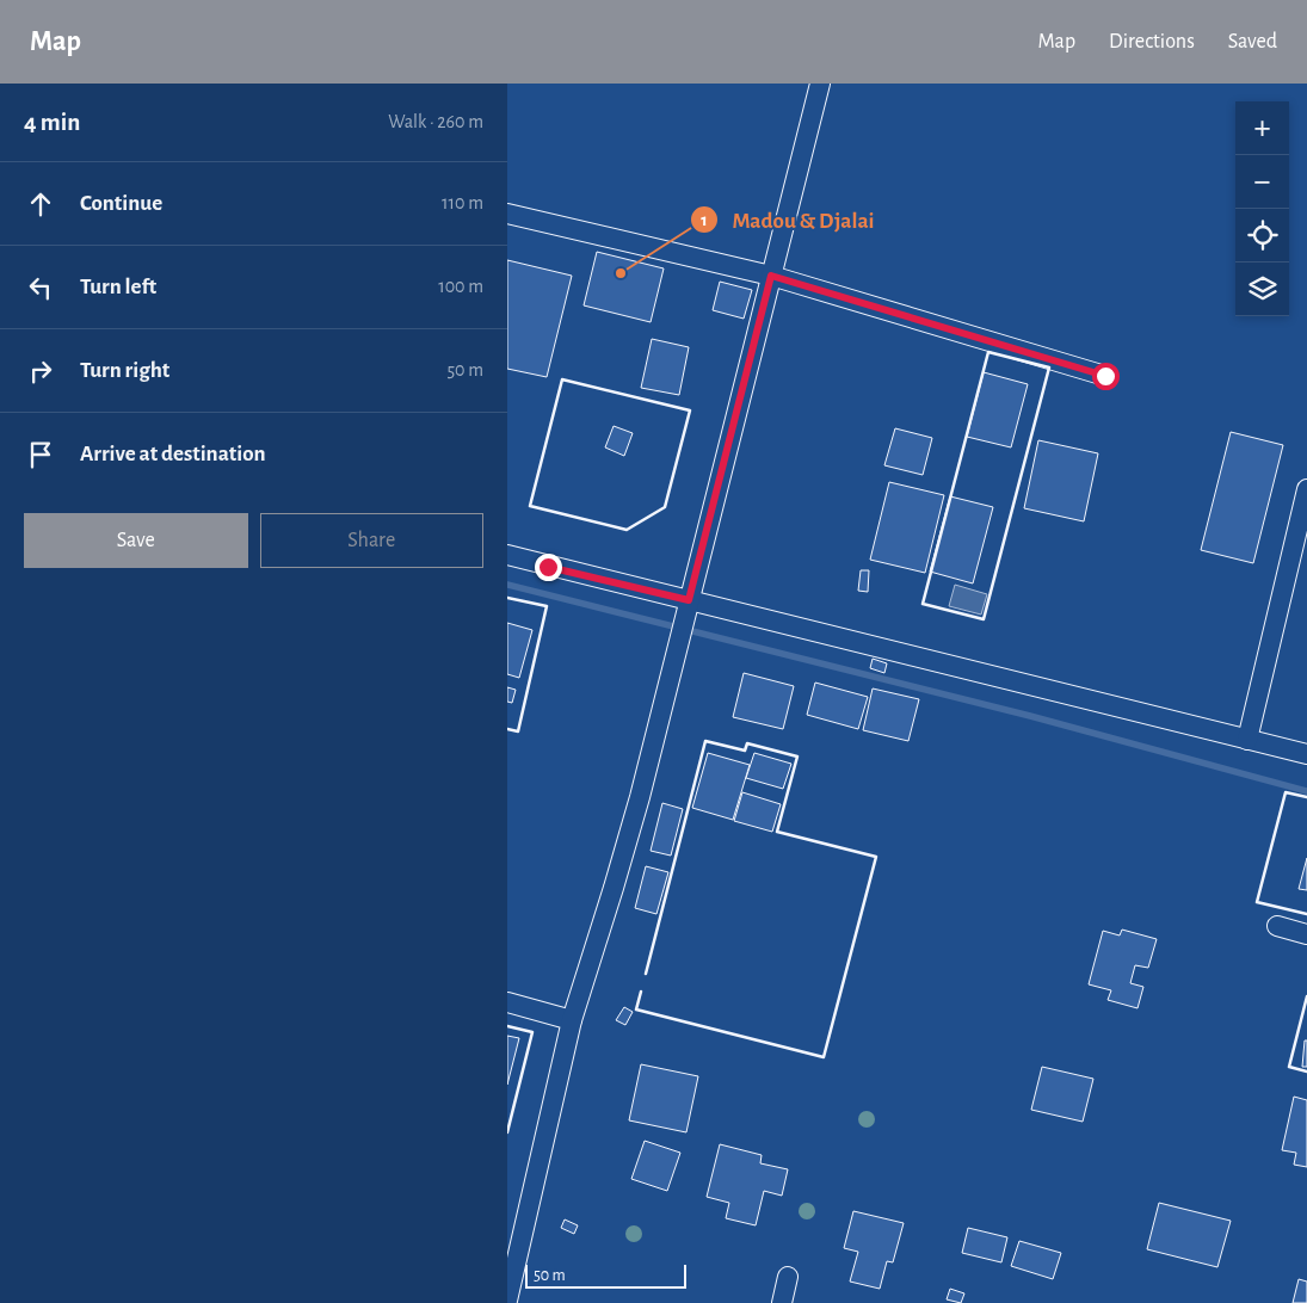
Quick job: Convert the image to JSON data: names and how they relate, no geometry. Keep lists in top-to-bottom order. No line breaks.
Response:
{"places":["Madou & Djalai"],"scale_bar":"50 m","page":{"header":"Map","nav":["Map","Directions","Saved"],"heading":["4 min","Walk · 260 m"],"map_buttons":["+","−"],"list":[["Continue","110 m"],["Turn left","100 m"],["Turn right","50 m"],"Arrive at destination"],"buttons":["Save","Share"],"scale":"50 m"}}
